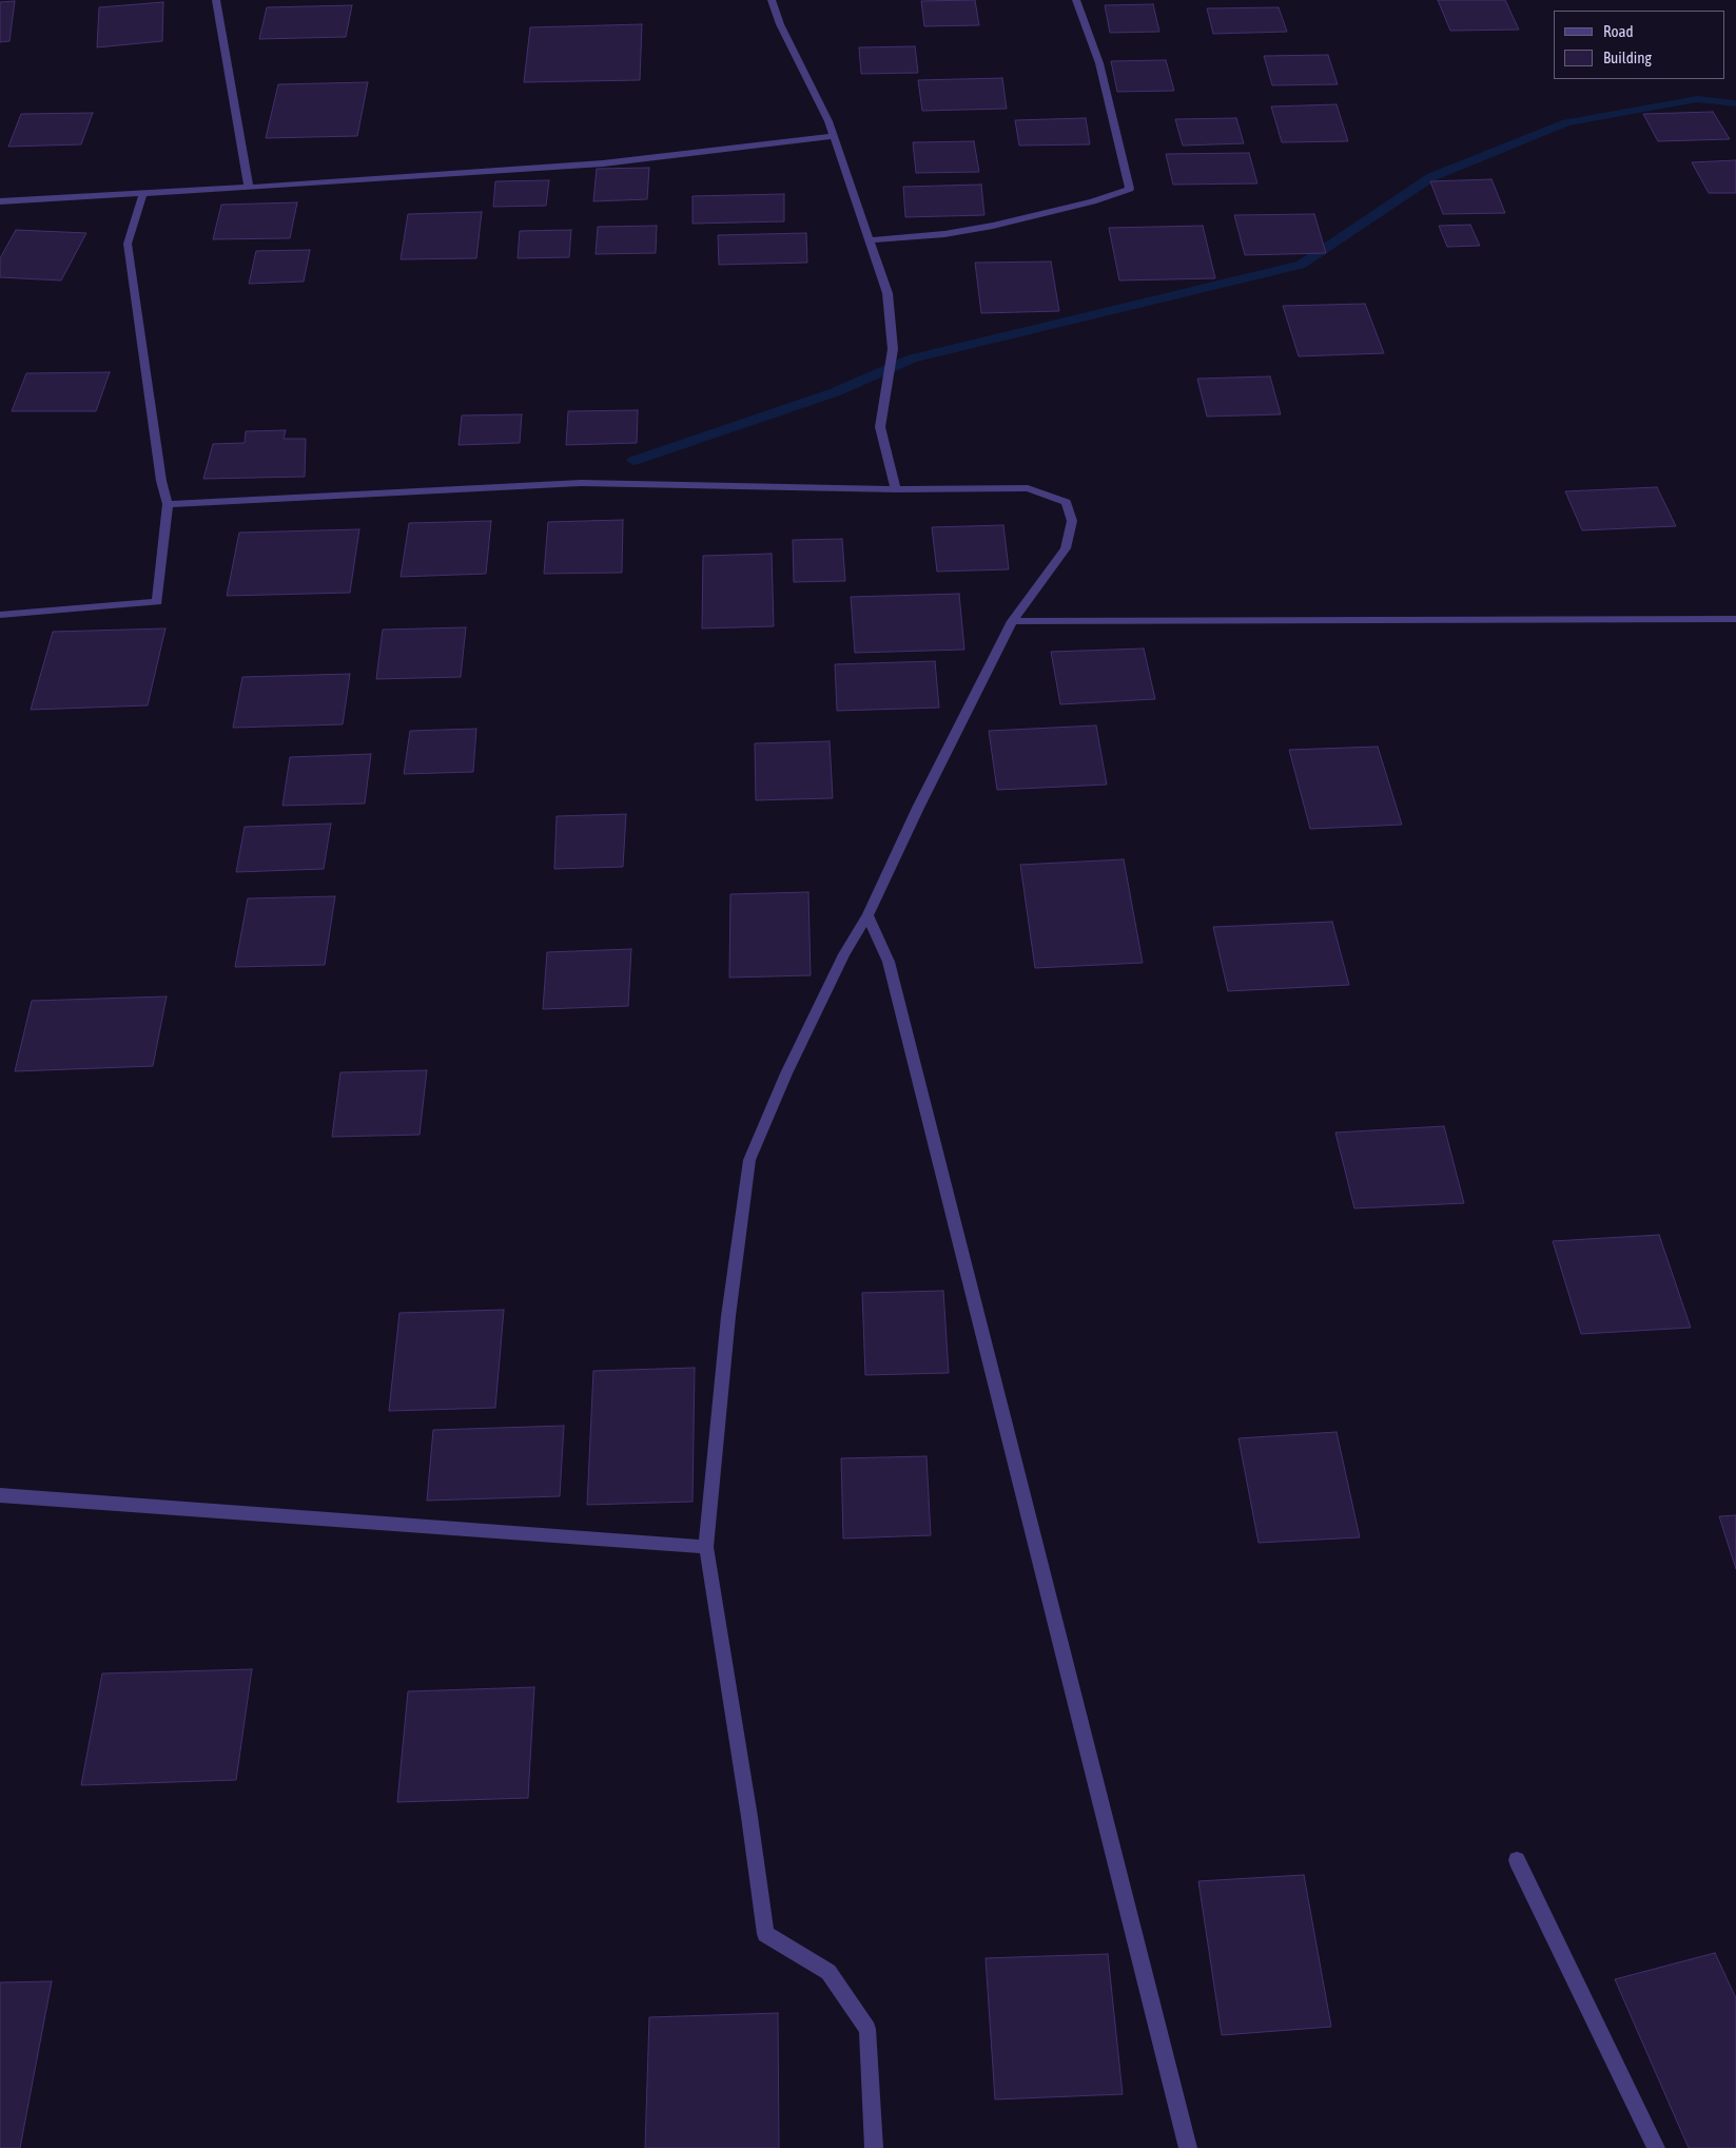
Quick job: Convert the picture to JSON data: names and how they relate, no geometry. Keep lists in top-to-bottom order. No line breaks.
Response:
{"legend":["Road","Building"]}
